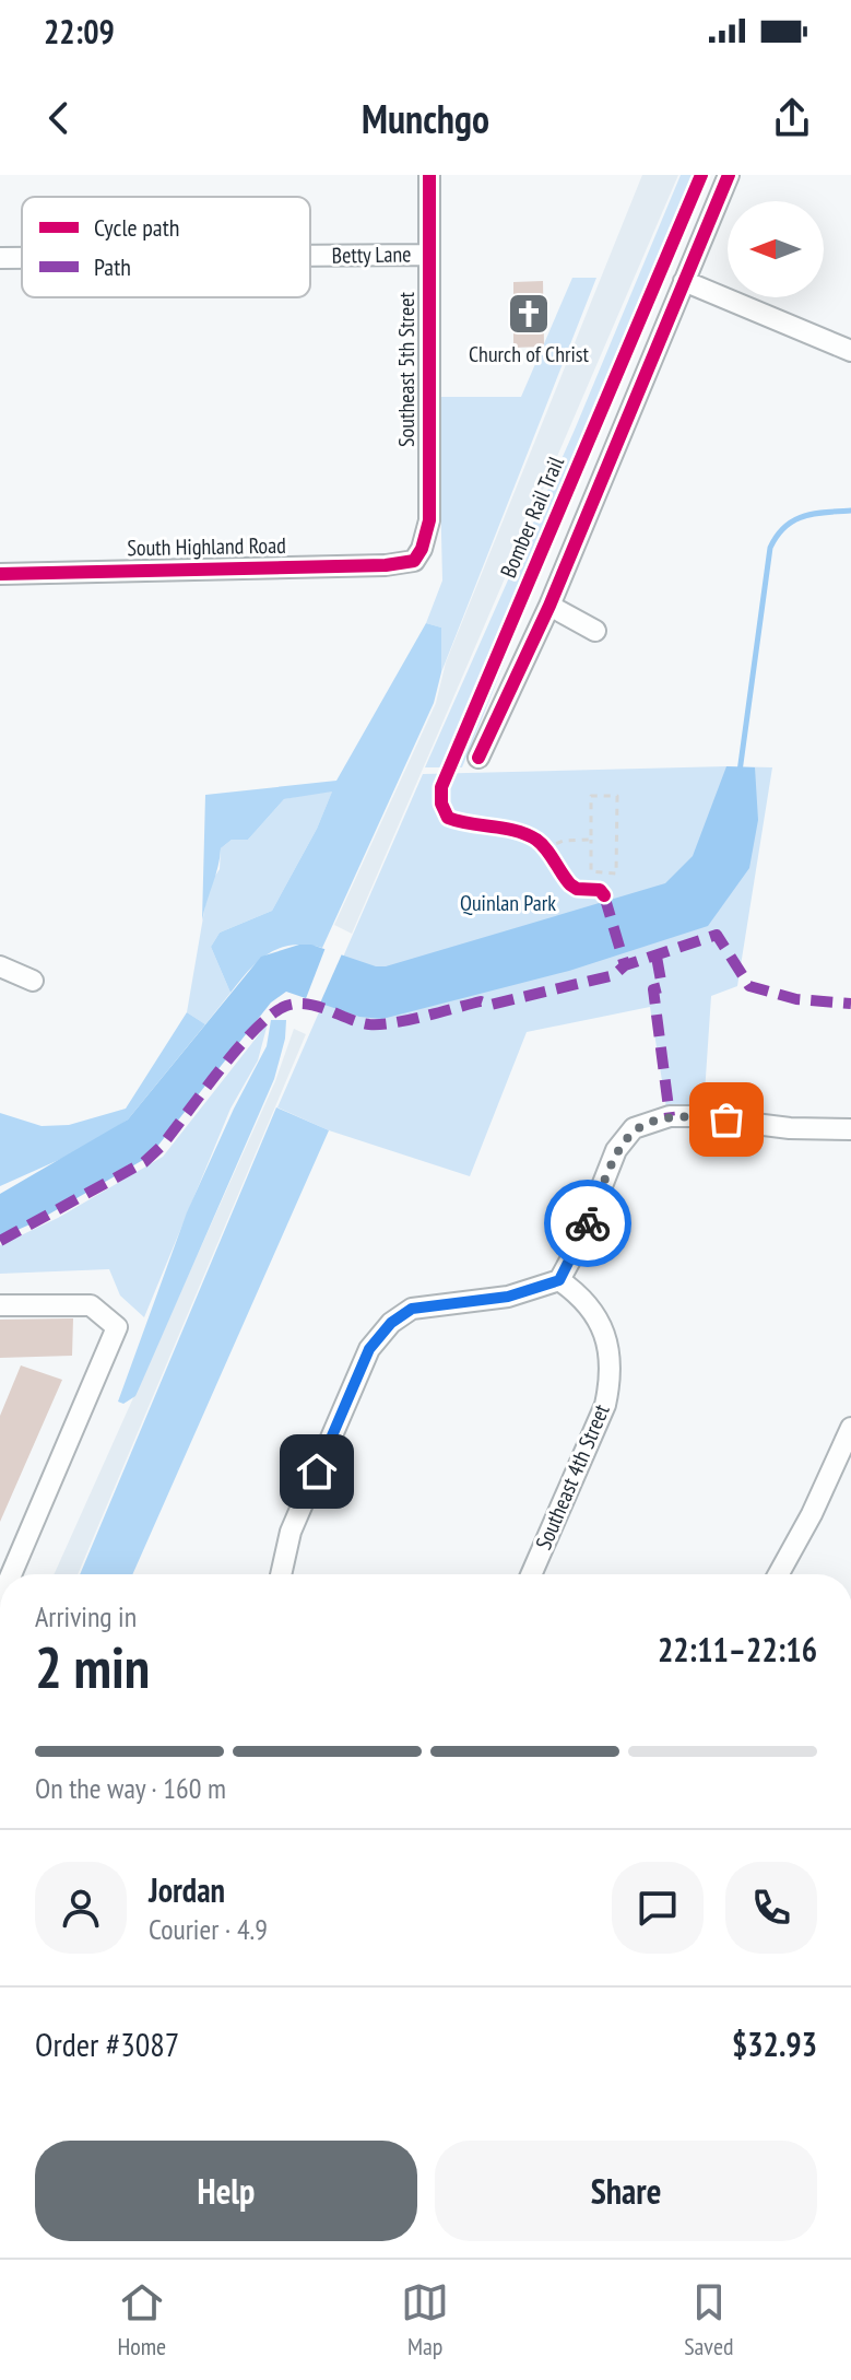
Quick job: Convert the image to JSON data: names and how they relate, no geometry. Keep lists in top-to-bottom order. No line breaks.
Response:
{"streets":{"street":["Betty Lane","Southeast 5th Street","South Highland Road","Southeast 4th Street"],"cycle path":["Bomber Rail Trail"]},"crossings":[["Betty Lane","Southeast 5th Street"],["Southeast 5th Street","South Highland Road"]],"parks":["Quinlan Park"],"places":{"church":["Church of Christ"]},"legend":["Cycle path","Path"],"north":"left","page":{"status":"22:09","header":"Munchgo","heading":["2 min","Arriving in","22:11–22:16"],"panel":["Jordan","Courier · 4.9","Order #3087","$32.93"],"bar":"On the way · 160 m","buttons":["Help","Share"],"tabs":["Home","Map","Saved"]}}
